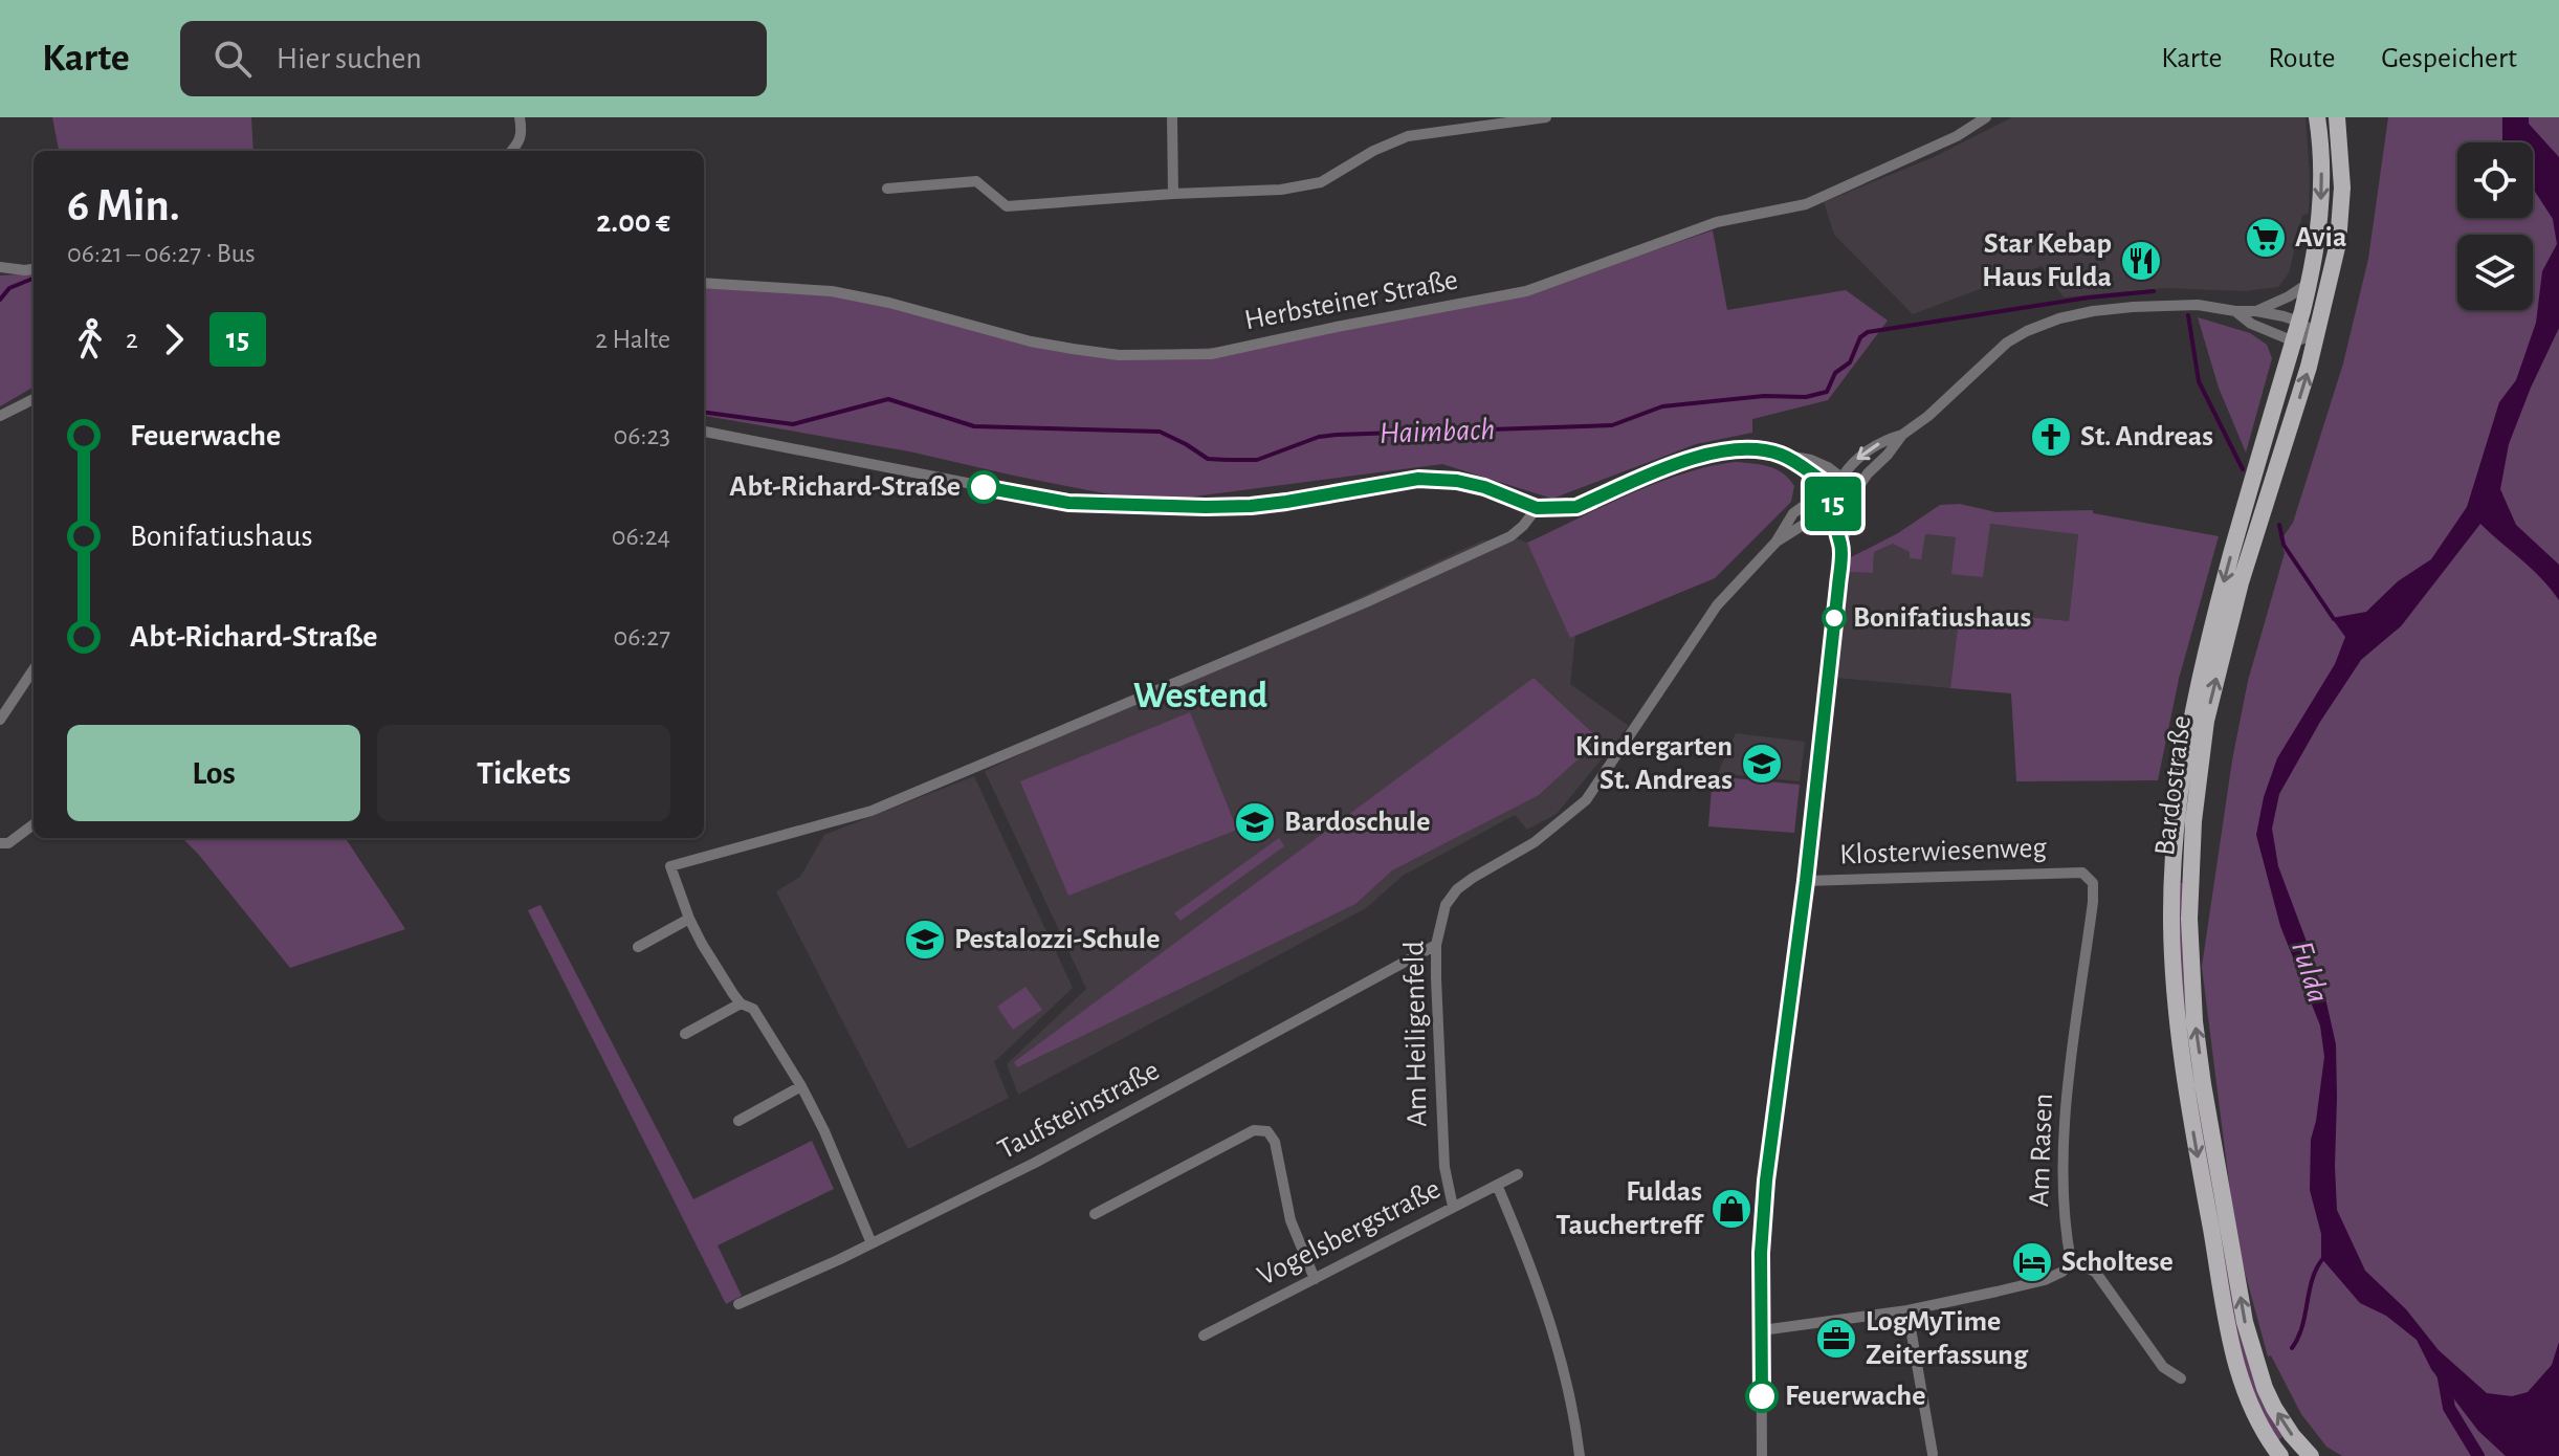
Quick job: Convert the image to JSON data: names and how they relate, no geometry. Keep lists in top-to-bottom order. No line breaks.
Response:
{"streets":{"main road":["Bardostraße"],"street":["Herbsteiner Straße","Klosterwiesenweg","Am Heiligenfeld","Taufsteinstraße","Am Rasen","Vogelsbergstraße"]},"crossings":[["Klosterwiesenweg","Am Rasen"],["Am Heiligenfeld","Taufsteinstraße"],["Am Heiligenfeld","Vogelsbergstraße"]],"districts":["Westend"],"water":["Haimbach","Fulda"],"places":{"supermarket":["Avia"],"restaurant":["Star Kebap Haus Fulda"],"church":["St. Andreas"],"other":["Abt-Richard-Straße","Bonifatiushaus","Feuerwache"],"school or university":["Kindergarten St. Andreas","Bardoschule","Pestalozzi-Schule"],"shop":["Fuldas Tauchertreff"],"hotel":["Scholtese"],"office":["LogMyTime Zeiterfassung"]},"lines":["bus line 15"],"page":{"header":"Karte","search":"Hier suchen","nav":["Karte","Route","Gespeichert"],"on_map":"15","heading":["6 Min.","06:21 – 06:27 · Bus","2.00 €"],"legs":["2","15","2 Halte"],"list":[{"name":"Feuerwache","value":"06:23"},{"name":"Bonifatiushaus","value":"06:24"},{"name":"Abt-Richard-Straße","value":"06:27"}],"buttons":["Los","Tickets"]}}
